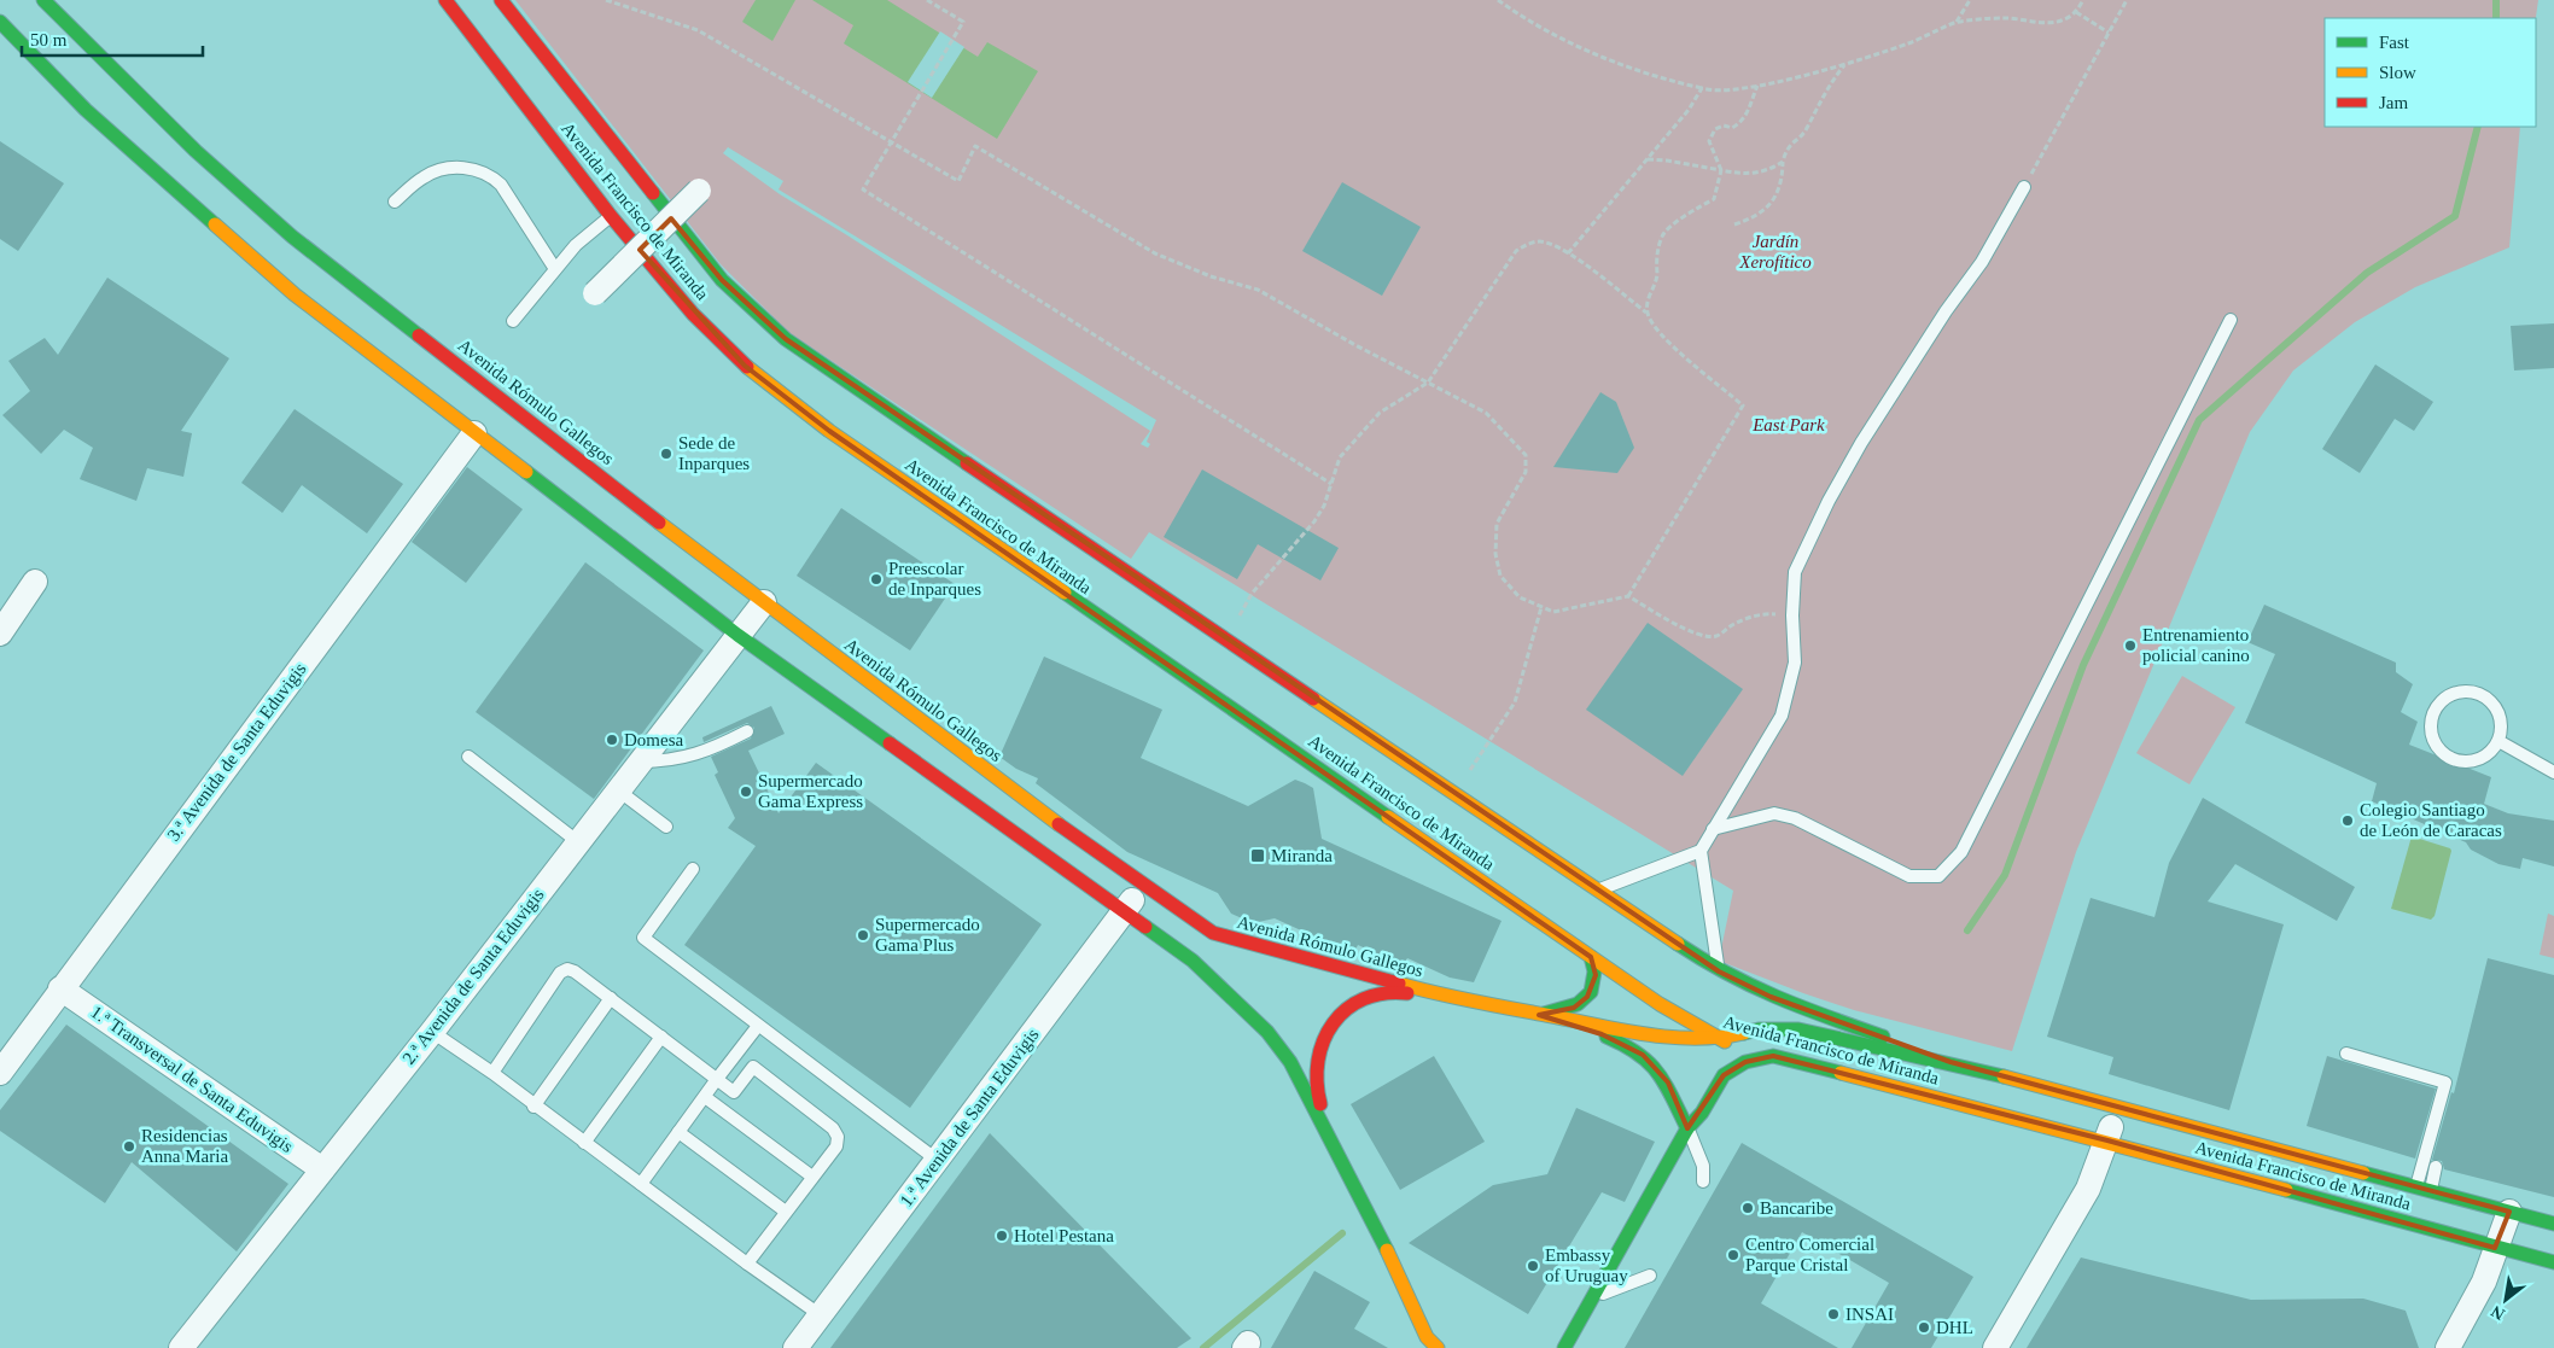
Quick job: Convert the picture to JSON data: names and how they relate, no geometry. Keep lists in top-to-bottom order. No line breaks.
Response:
{"streets":{"main road":["Avenida Francisco de Miranda","Avenida Rómulo Gallegos"],"street":["3.ª Avenida de Santa Eduvigis","2.ª Avenida de Santa Eduvigis","1.ª Transversal de Santa Eduvigis","1.ª Avenida de Santa Eduvigis"]},"crossings":[["Avenida Francisco de Miranda","Avenida Rómulo Gallegos"],["Avenida Rómulo Gallegos","2.ª Avenida de Santa Eduvigis"],["Avenida Rómulo Gallegos","1.ª Avenida de Santa Eduvigis"],["3.ª Avenida de Santa Eduvigis","1.ª Transversal de Santa Eduvigis"],["2.ª Avenida de Santa Eduvigis","1.ª Transversal de Santa Eduvigis"]],"parks":["Jardín Xerofítico","East Park"],"places":{"other":["Sede de Inparques","Preescolar de Inparques","Entrenamiento policial canino","Domesa","Supermercado Gama Express","Colegio Santiago de León de Caracas","Supermercado Gama Plus","Residencias Anna Maria","Bancaribe","Hotel Pestana","Centro Comercial Parque Cristal","Embassy of Uruguay","INSAI","DHL"],"transit":["Miranda"]},"legend":["Fast","Slow","Jam"],"scale_bar":"50 m","north":"bottom left"}
